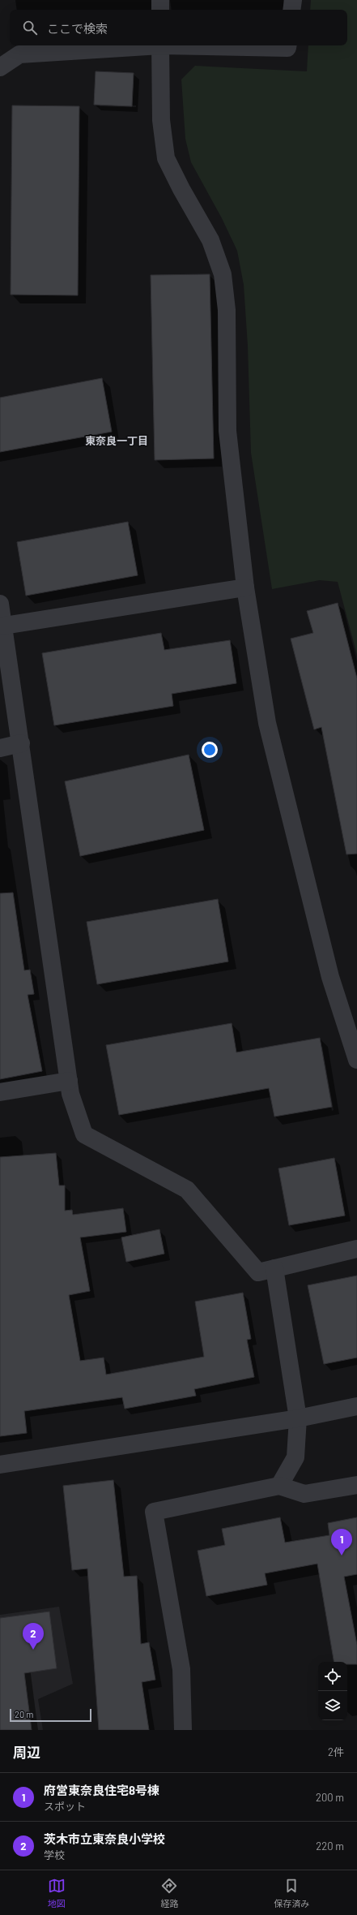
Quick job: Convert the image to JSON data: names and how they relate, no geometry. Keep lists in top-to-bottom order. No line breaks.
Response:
{"districts":["東奈良一丁目"],"scale_bar":"20 m","page":{"search":"ここで検索","pins":["1","2"],"scale":"20 m","heading":["周辺","2件"],"list":[{"mark":"1","name":"府営東奈良住宅8号棟","note":"スポット","value":"200 m"},{"mark":"2","name":"茨木市立東奈良小学校","note":"学校","value":"220 m"}],"nav":["地図","経路","保存済み"]}}
